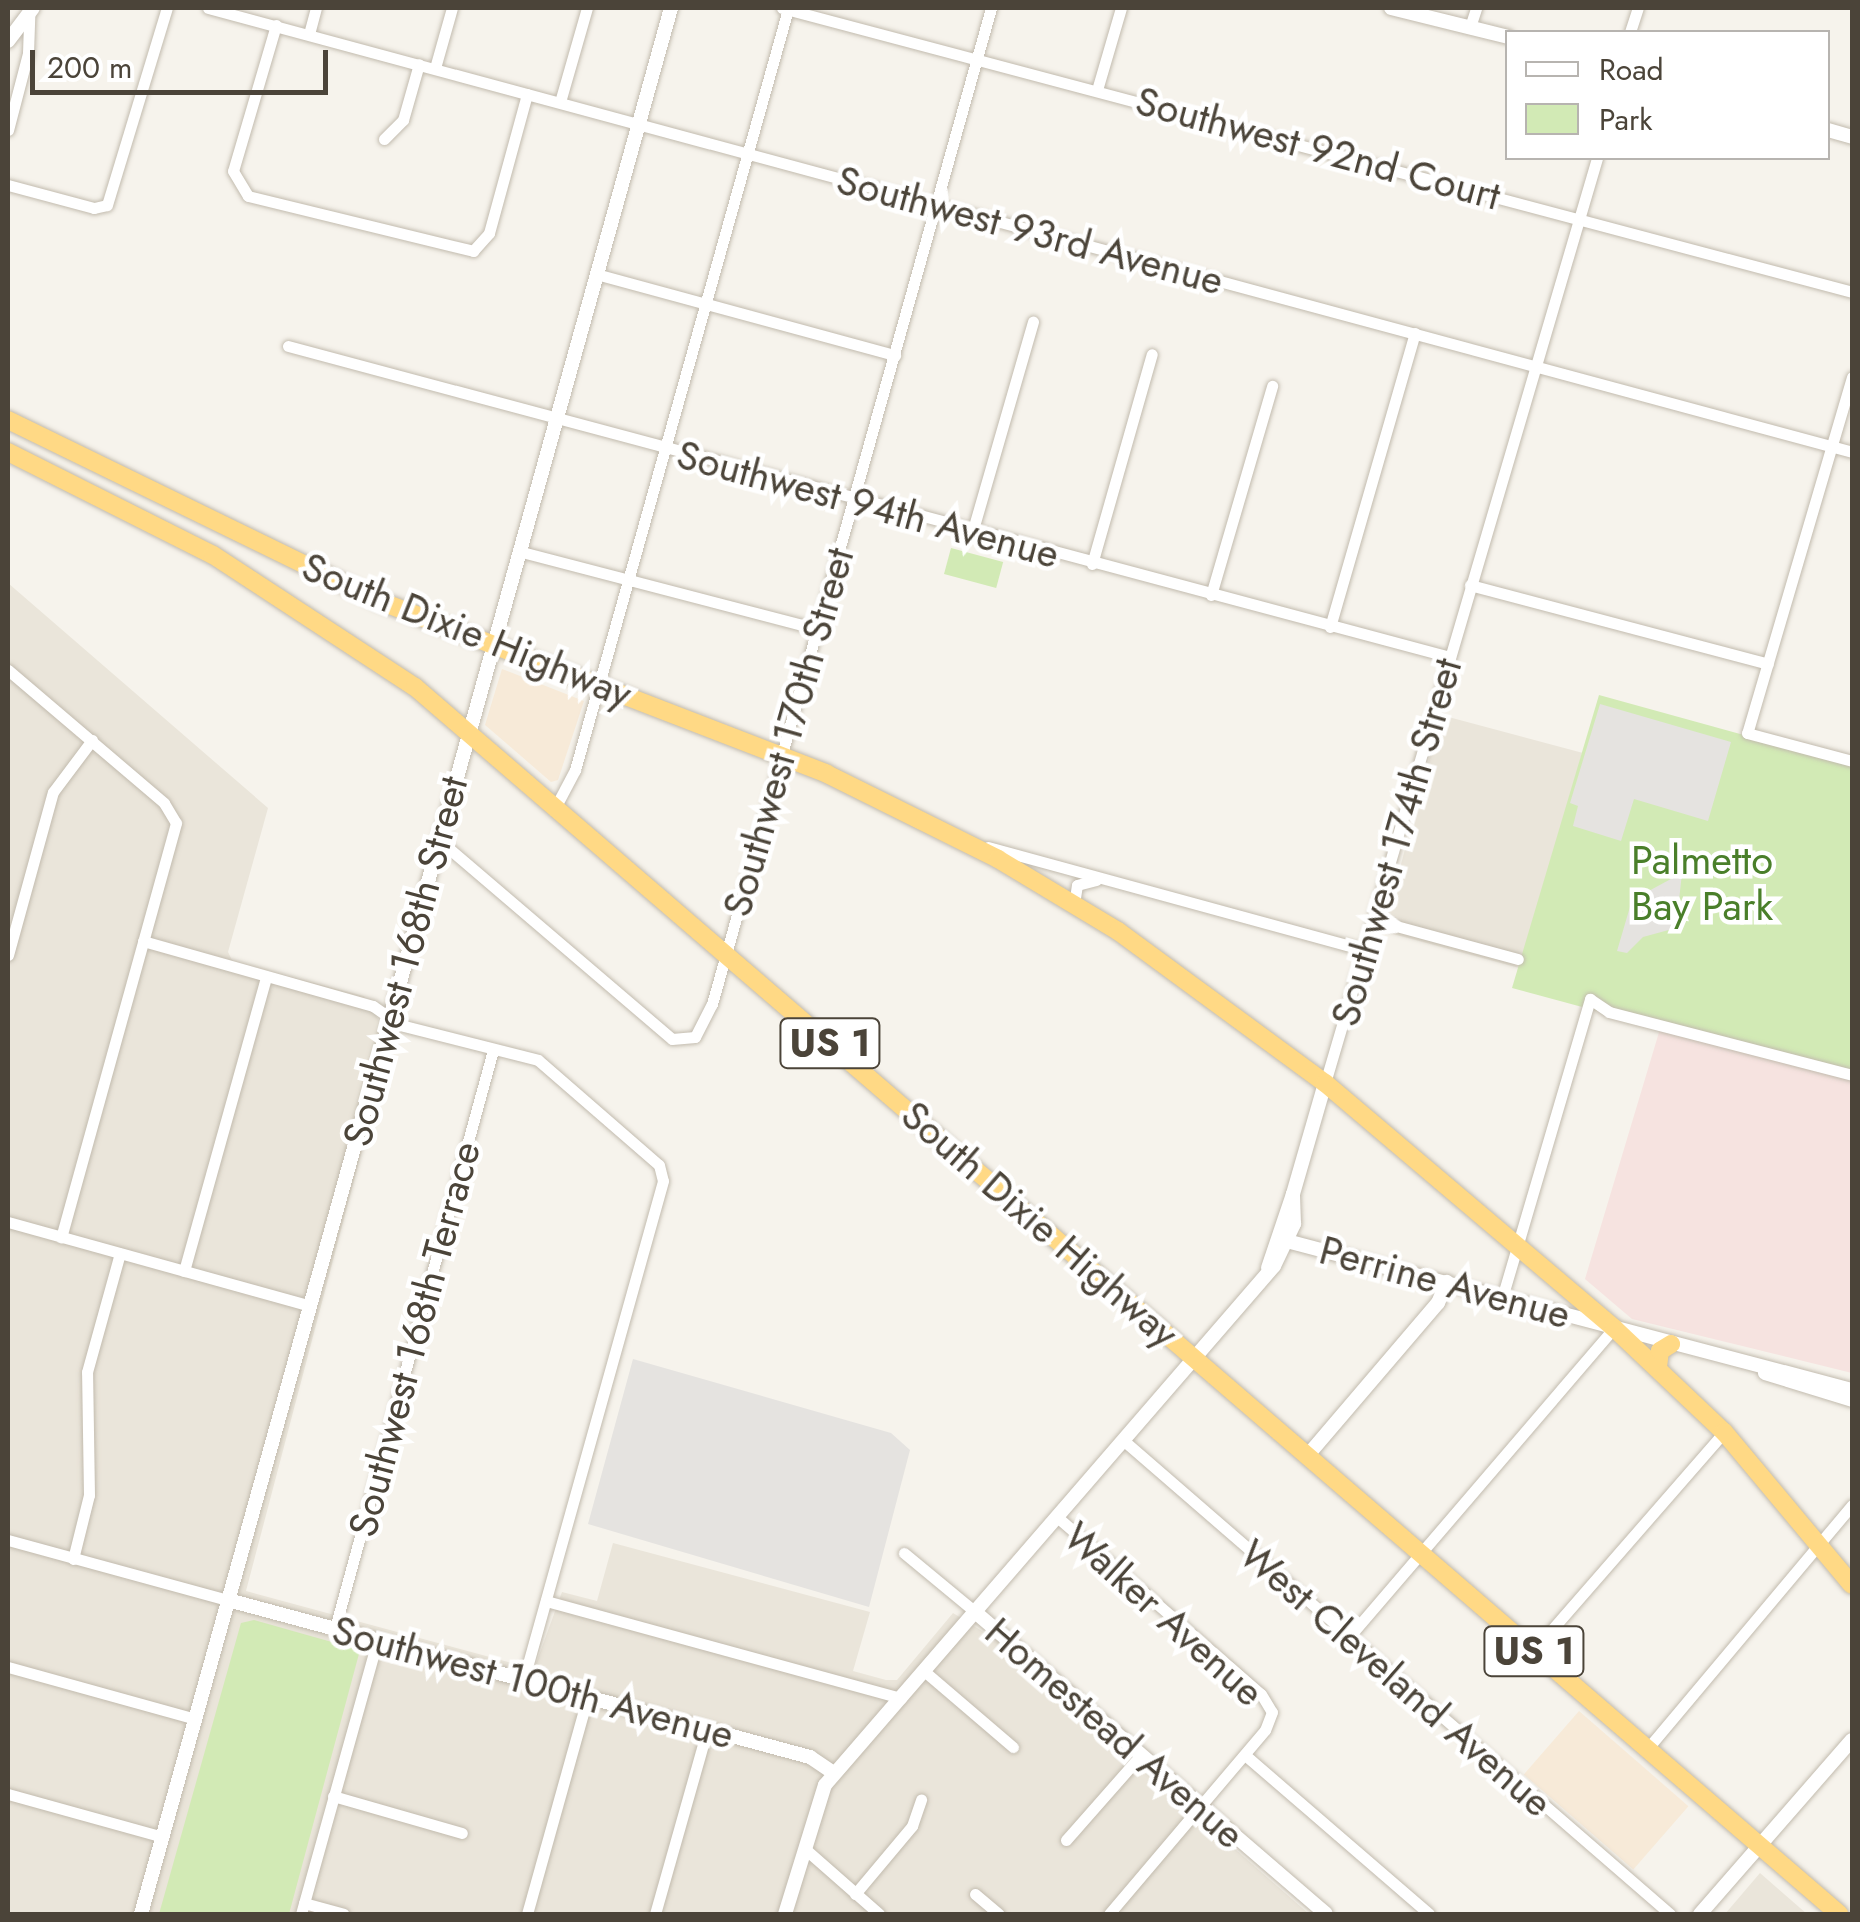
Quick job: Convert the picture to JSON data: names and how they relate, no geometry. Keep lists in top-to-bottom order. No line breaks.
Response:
{"streets":{"highway":["South Dixie Highway","US 1"],"street":["Southwest 92nd Court","Southwest 93rd Avenue","Southwest 94th Avenue","Southwest 170th Street","Southwest 174th Street","Southwest 168th Street","Perrine Avenue","Southwest 168th Terrace","Walker Avenue","West Cleveland Avenue","Southwest 100th Avenue","Homestead Avenue"]},"crossings":[["Southwest 92nd Court","Southwest 170th Street"],["Southwest 92nd Court","Southwest 174th Street"],["Southwest 93rd Avenue","Southwest 170th Street"],["Southwest 93rd Avenue","Southwest 174th Street"],["Southwest 93rd Avenue","Southwest 168th Street"],["Southwest 94th Avenue","Southwest 170th Street"],["Southwest 94th Avenue","Southwest 174th Street"],["Southwest 94th Avenue","Southwest 168th Street"],["South Dixie Highway","Southwest 170th Street"],["South Dixie Highway","Southwest 174th Street"],["South Dixie Highway","Southwest 168th Street"],["South Dixie Highway","Perrine Avenue"],["Southwest 170th Street","Southwest 168th Street"],["Southwest 174th Street","Perrine Avenue"],["Southwest 168th Street","Southwest 100th Avenue"],["Southwest 168th Terrace","Southwest 100th Avenue"]],"parks":["Palmetto Bay Park"],"legend":["Road","Park"],"scale_bar":"200 m"}
